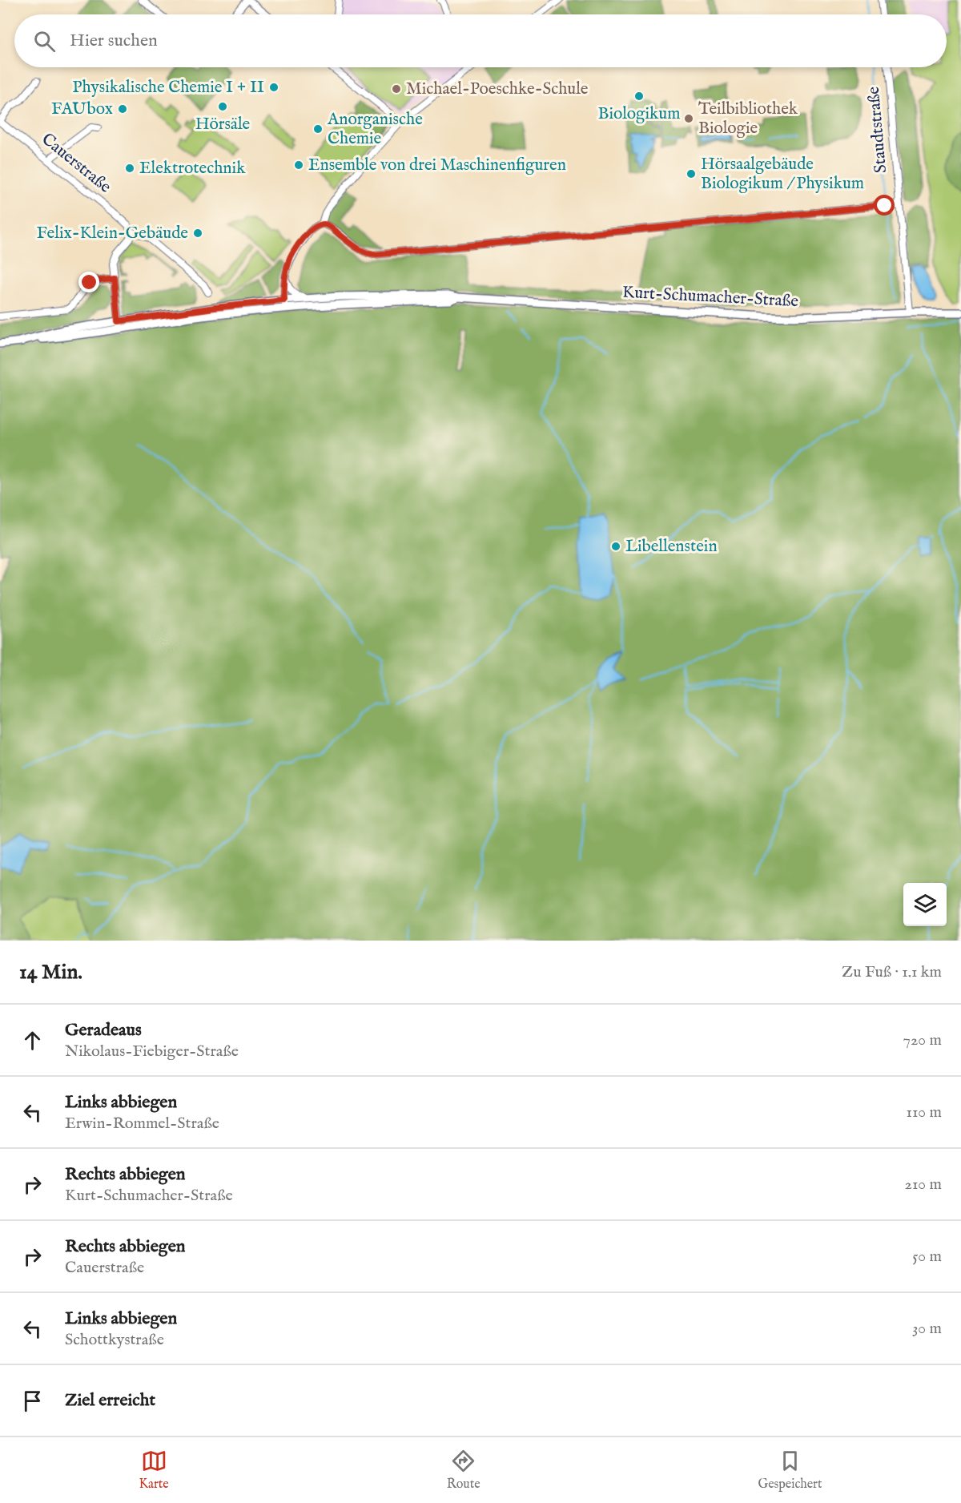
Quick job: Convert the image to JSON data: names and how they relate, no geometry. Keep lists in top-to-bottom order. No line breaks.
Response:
{"streets":{"main road":["Kurt-Schumacher-Straße"],"street":["Staudtstraße","Cauerstraße"]},"crossings":[["Staudtstraße","Kurt-Schumacher-Straße"]],"places":["Physikalische Chemie I + II","Michael-Poeschke-Schule","Biologikum","Hörsäle","FAUbox","Teilbibliothek Biologie","Anorganische Chemie","Ensemble von drei Maschinenfiguren","Elektrotechnik","Hörsaalgebäude Biologikum / Physikum","Felix-Klein-Gebäude","Libellenstein"],"page":{"search":"Hier suchen","heading":["14 Min.","Zu Fuß · 1.1 km"],"list":[["Geradeaus","Nikolaus-Fiebiger-Straße","720 m"],["Links abbiegen","Erwin-Rommel-Straße","110 m"],["Rechts abbiegen","Kurt-Schumacher-Straße","210 m"],["Rechts abbiegen","Cauerstraße","50 m"],["Links abbiegen","Schottkystraße","30 m"],"Ziel erreicht"],"nav":["Karte","Route","Gespeichert"]}}
